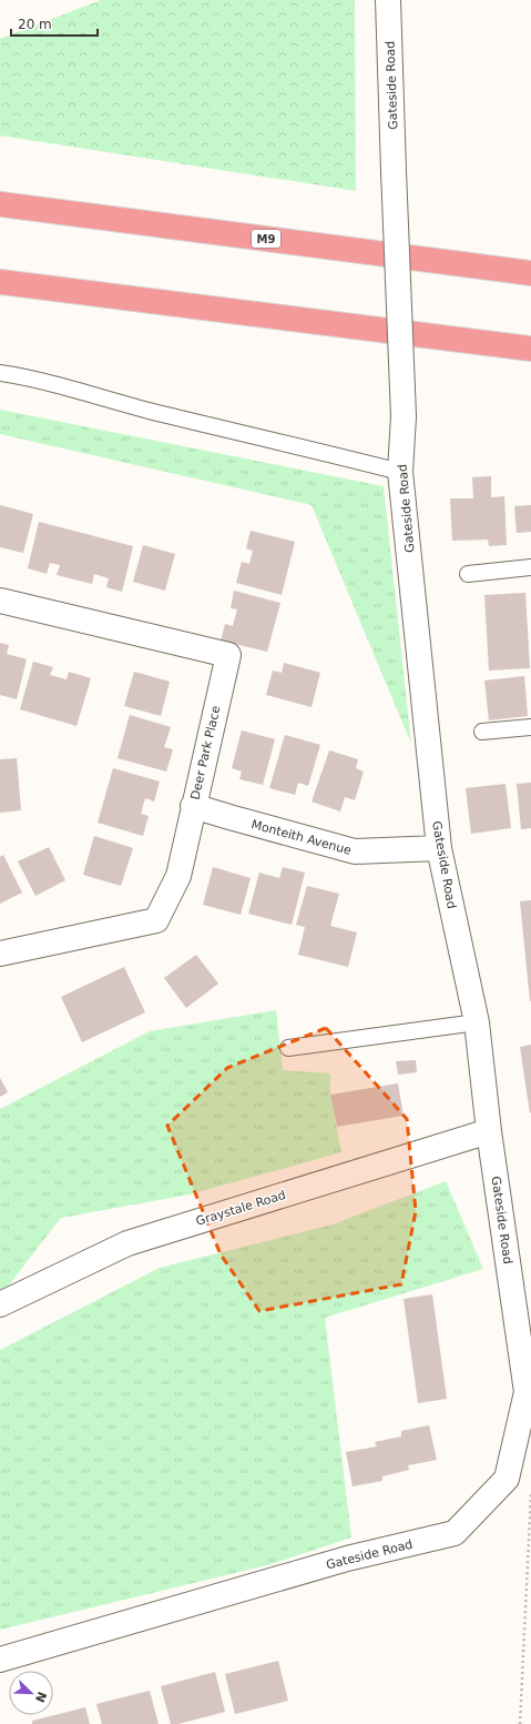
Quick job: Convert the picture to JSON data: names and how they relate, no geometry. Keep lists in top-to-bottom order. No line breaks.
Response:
{"streets":{"highway":["M9"],"street":["Gateside Road","Deer Park Place","Monteith Avenue","Graystale Road"]},"crossings":[["Gateside Road","Monteith Avenue"],["Gateside Road","Graystale Road"],["Deer Park Place","Monteith Avenue"]],"scale_bar":"20 m","north":"bottom right"}
